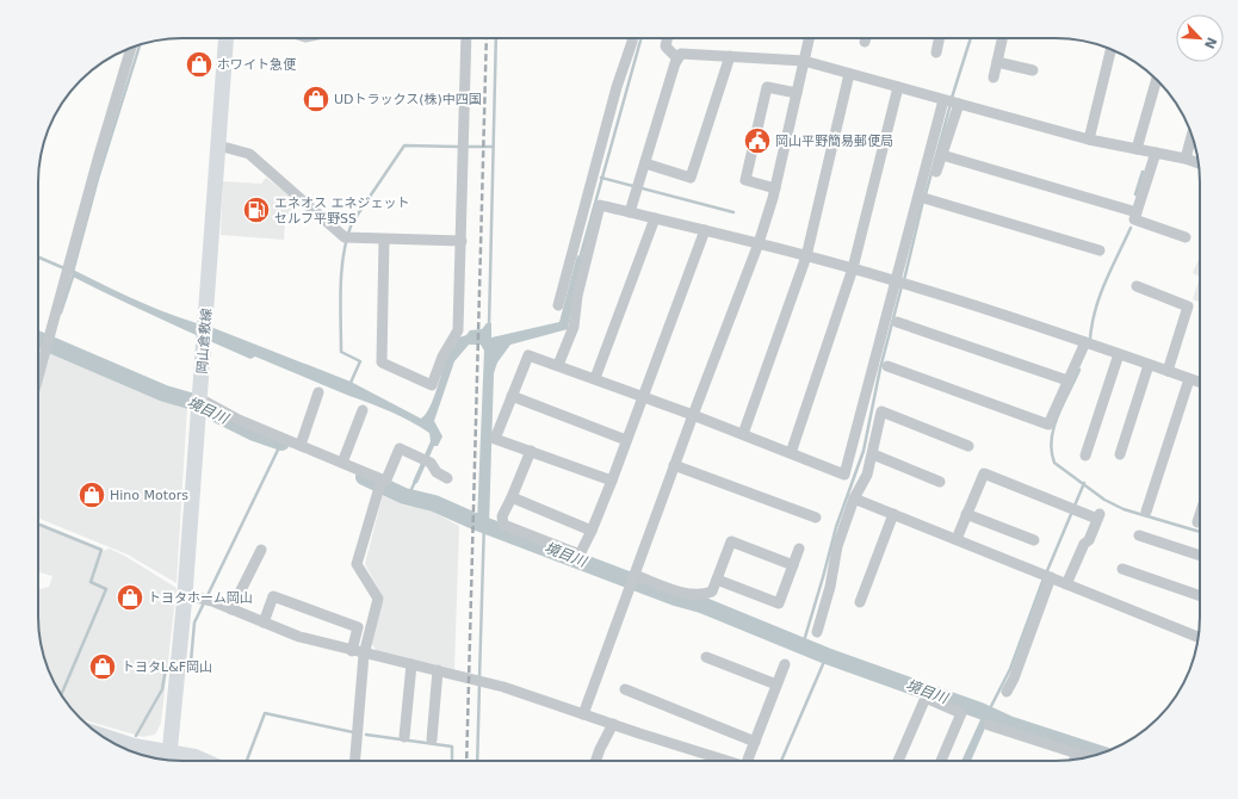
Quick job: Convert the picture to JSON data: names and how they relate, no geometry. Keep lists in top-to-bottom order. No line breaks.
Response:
{"streets":{"main road":["岡山倉敷線"]},"water":["境目川"],"places":{"shop":["ホワイト急便","UDトラックス(株)中四国","Hino Motors","トヨタホーム岡山","トヨタL&F岡山"],"public building":["岡山平野簡易郵便局"],"fuel station":["エネオス エネジェット セルフ平野SS"]},"north":"bottom right"}
